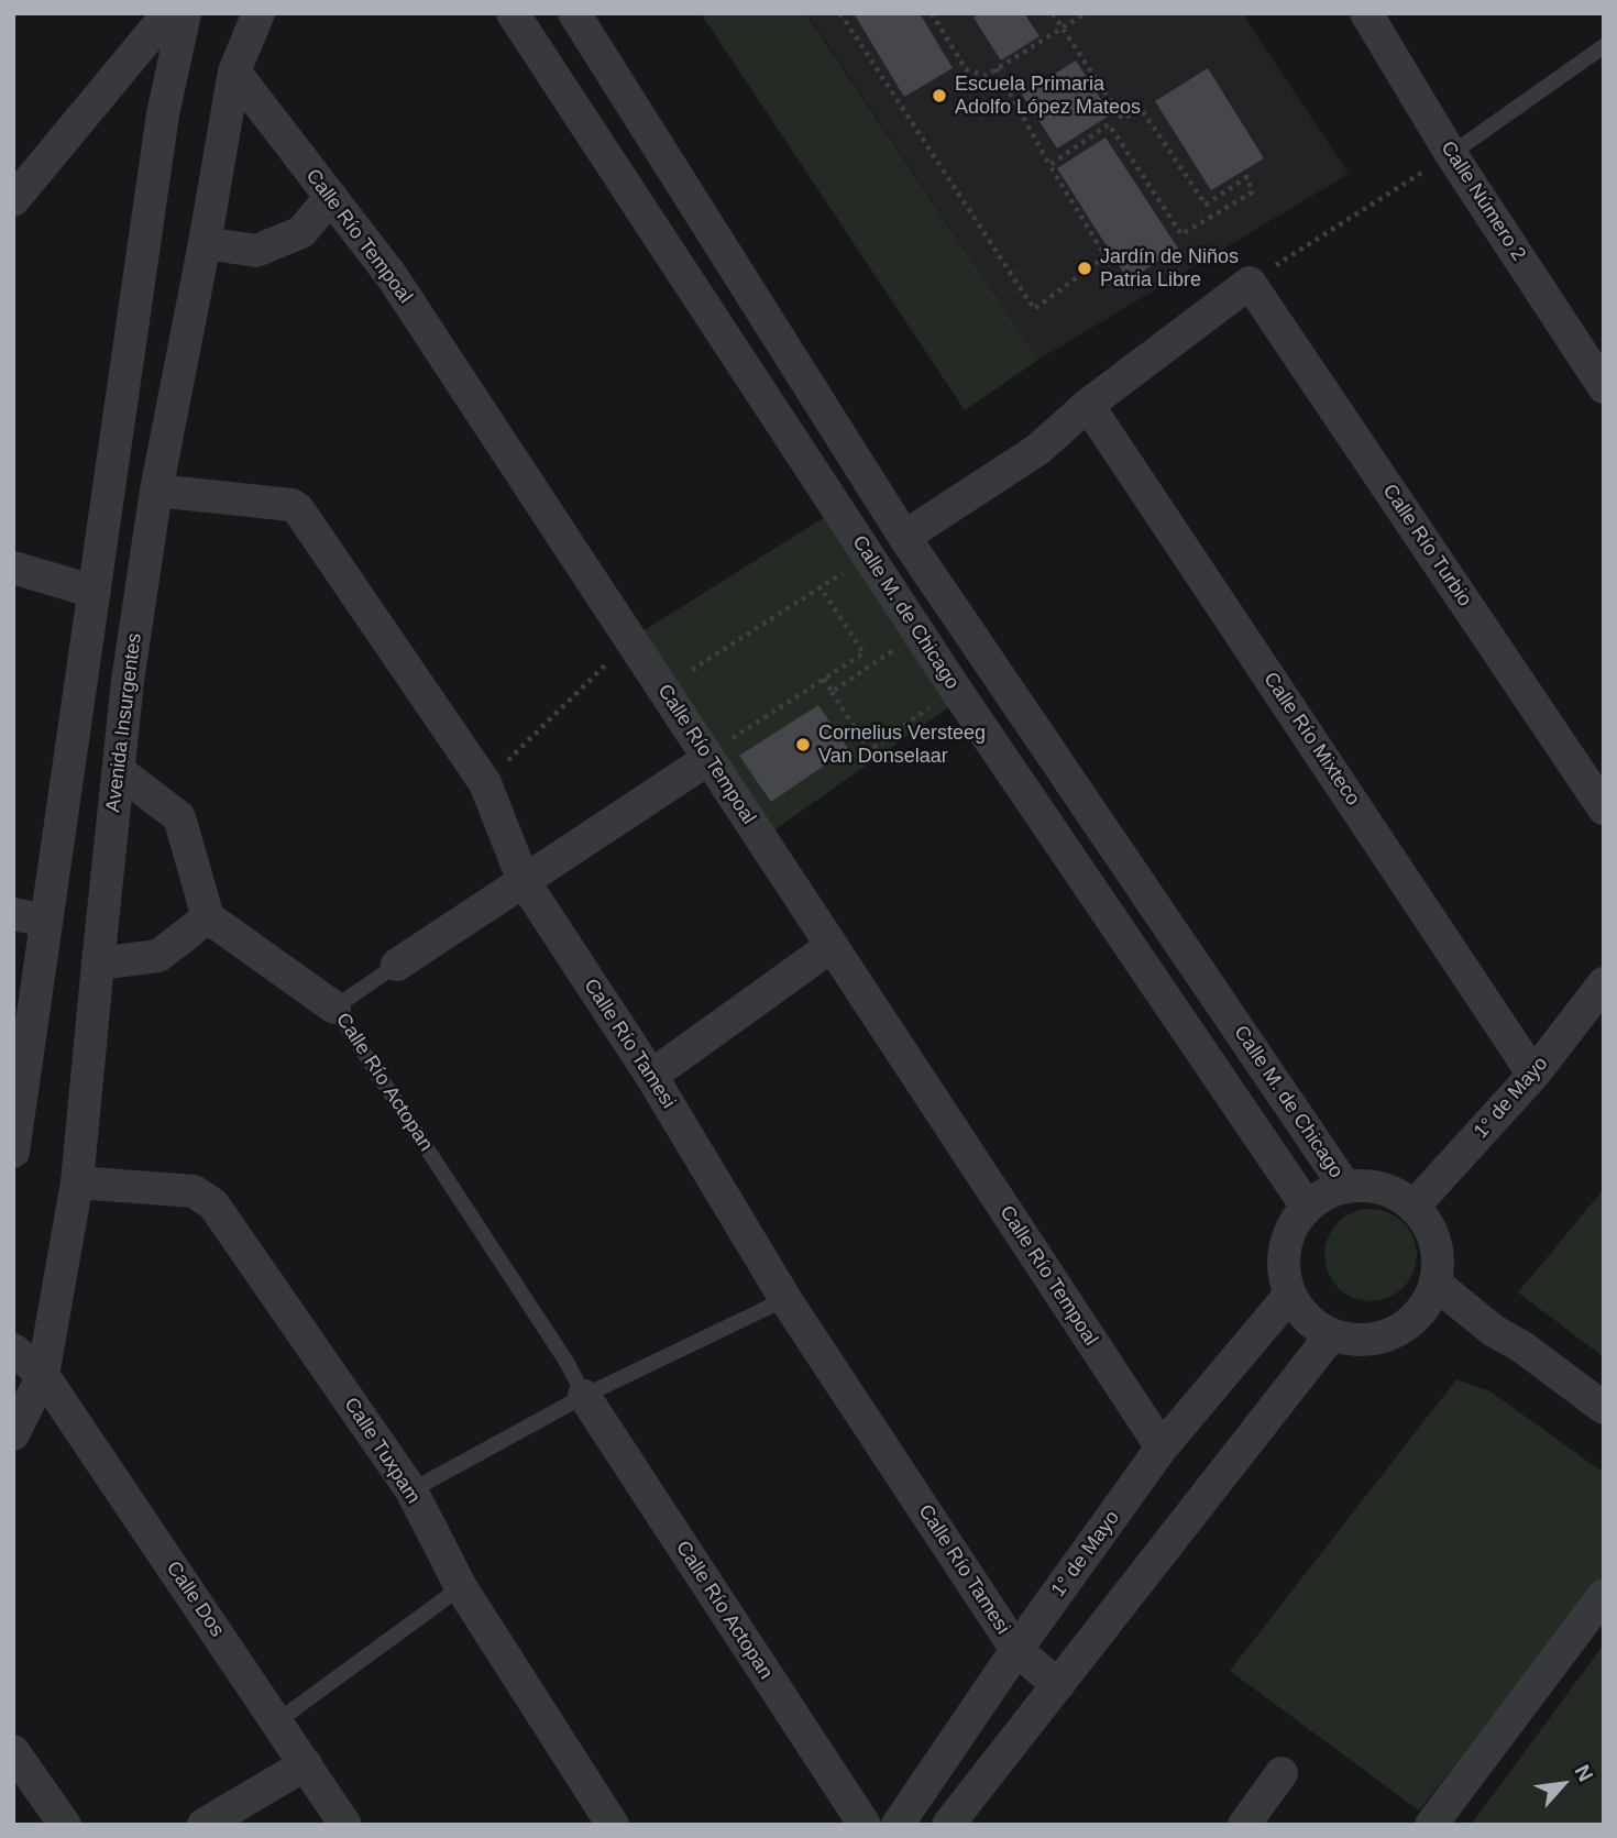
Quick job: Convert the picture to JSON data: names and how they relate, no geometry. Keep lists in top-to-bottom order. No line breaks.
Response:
{"streets":{"street":["Calle Número 2","Calle Río Tempoal","Calle Río Turbio","Calle M. de Chicago","Avenida Insurgentes","Calle Río Mixteco","Calle Río Tamesi","Calle Río Actopan","1° de Mayo","Calle Tuxpam","Calle Dos"]},"crossings":[["Calle Río Tempoal","Avenida Insurgentes"],["Calle Río Tempoal","1° de Mayo"],["Calle M. de Chicago","1° de Mayo"],["Avenida Insurgentes","Calle Río Tamesi"],["Avenida Insurgentes","Calle Tuxpam"],["Avenida Insurgentes","Calle Dos"],["Calle Río Mixteco","1° de Mayo"],["Calle Río Tamesi","1° de Mayo"]],"places":["Escuela Primaria Adolfo López Mateos","Jardín de Niños Patria Libre","Cornelius Versteeg Van Donselaar"],"north":"top right"}
